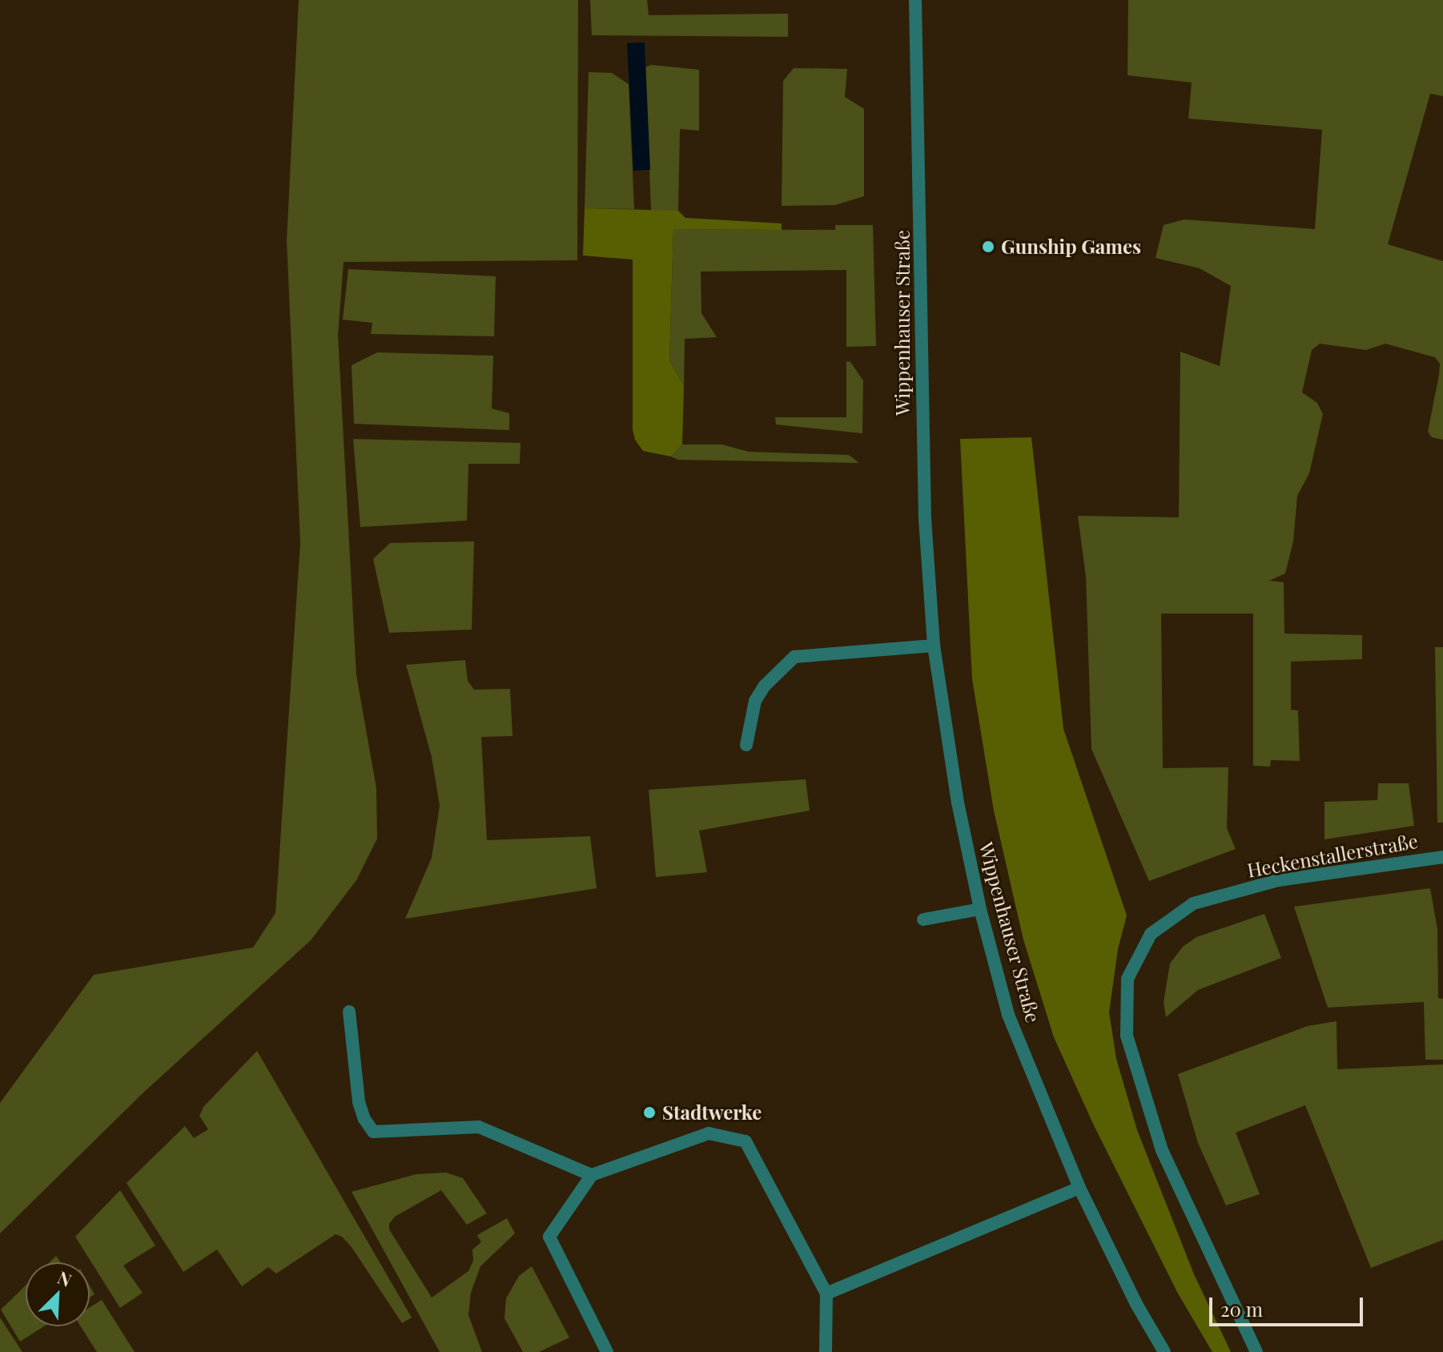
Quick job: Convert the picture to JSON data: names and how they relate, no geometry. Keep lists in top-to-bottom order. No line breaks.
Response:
{"streets":{"street":["Wippenhauser Straße","Heckenstallerstraße"]},"places":["Gunship Games","Stadtwerke"],"scale_bar":"20 m","north":"top right"}
